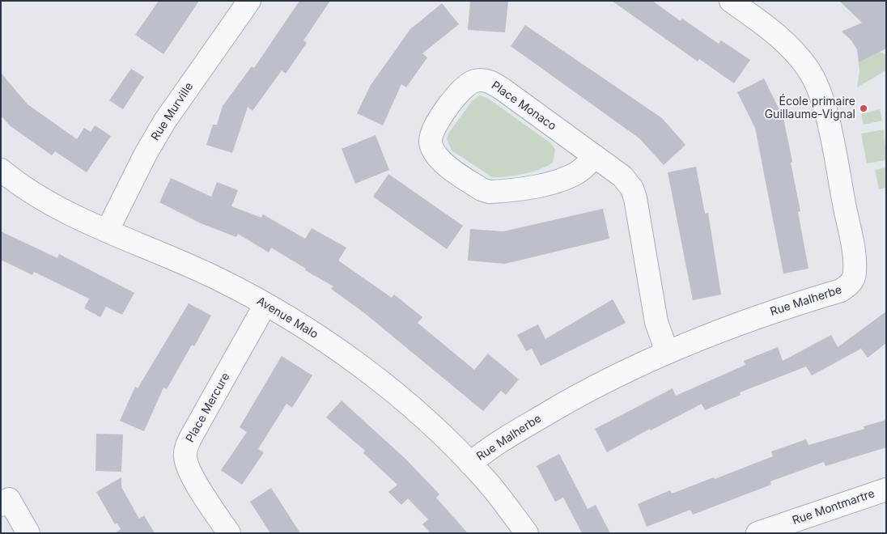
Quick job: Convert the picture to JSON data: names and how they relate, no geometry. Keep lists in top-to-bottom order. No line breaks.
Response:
{"streets":{"street":["Place Monaco","Rue Murville","Rue Malherbe","Avenue Malo","Place Mercure","Rue Montmartre"]},"crossings":[["Place Monaco","Rue Malherbe"],["Rue Murville","Avenue Malo"],["Rue Malherbe","Avenue Malo"],["Avenue Malo","Place Mercure"]],"places":["École primaire Guillaume-Vignal"]}
